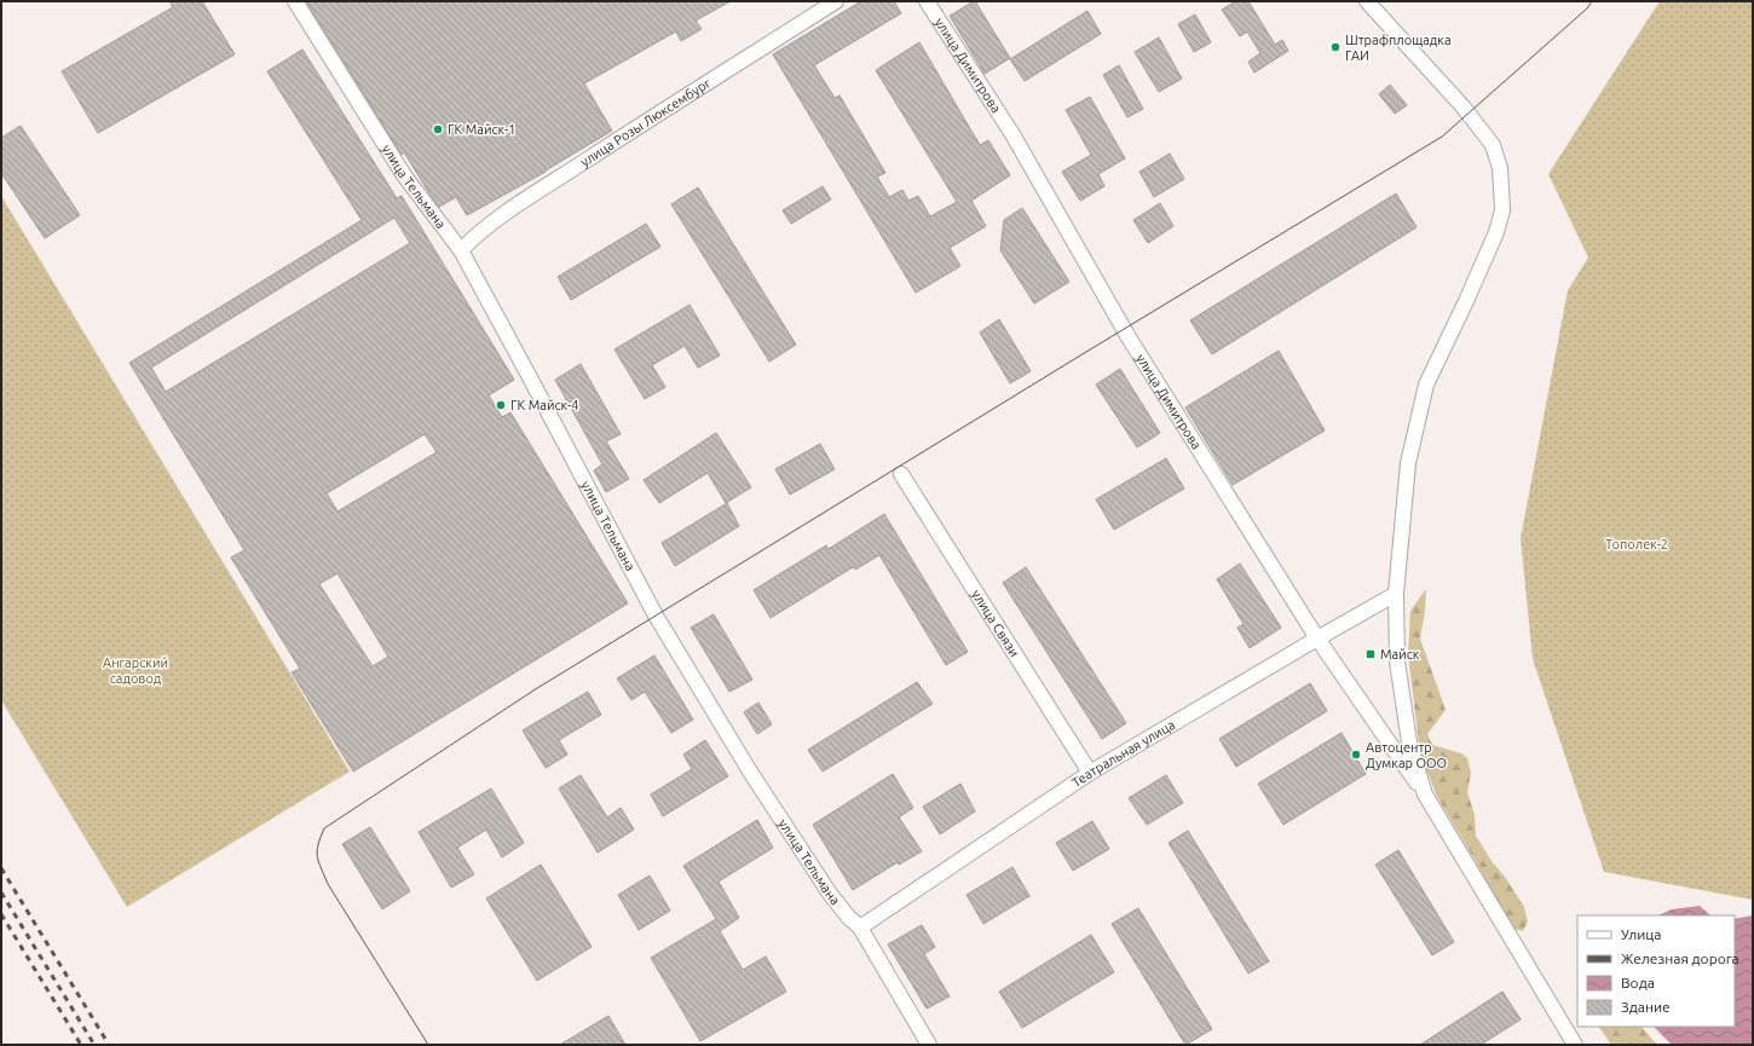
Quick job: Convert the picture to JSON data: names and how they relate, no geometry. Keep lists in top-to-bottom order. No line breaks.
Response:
{"streets":{"street":["улица Димитрова","улица Розы Люксембург","улица Тельмана","улица Связи","Театральная улица"]},"crossings":[["улица Димитрова","Театральная улица"],["улица Розы Люксембург","улица Тельмана"],["улица Тельмана","Театральная улица"],["улица Связи","Театральная улица"]],"parks":["Тополек-2","Ангарский садовод"],"places":{"other":["Штрафплощадка ГАИ","ГК Майск-1","ГК Майск-4","Автоцентр Думкар ООО"],"transit":["Майск"]},"legend":["Улица","Железная дорога","Вода","Здание"]}
